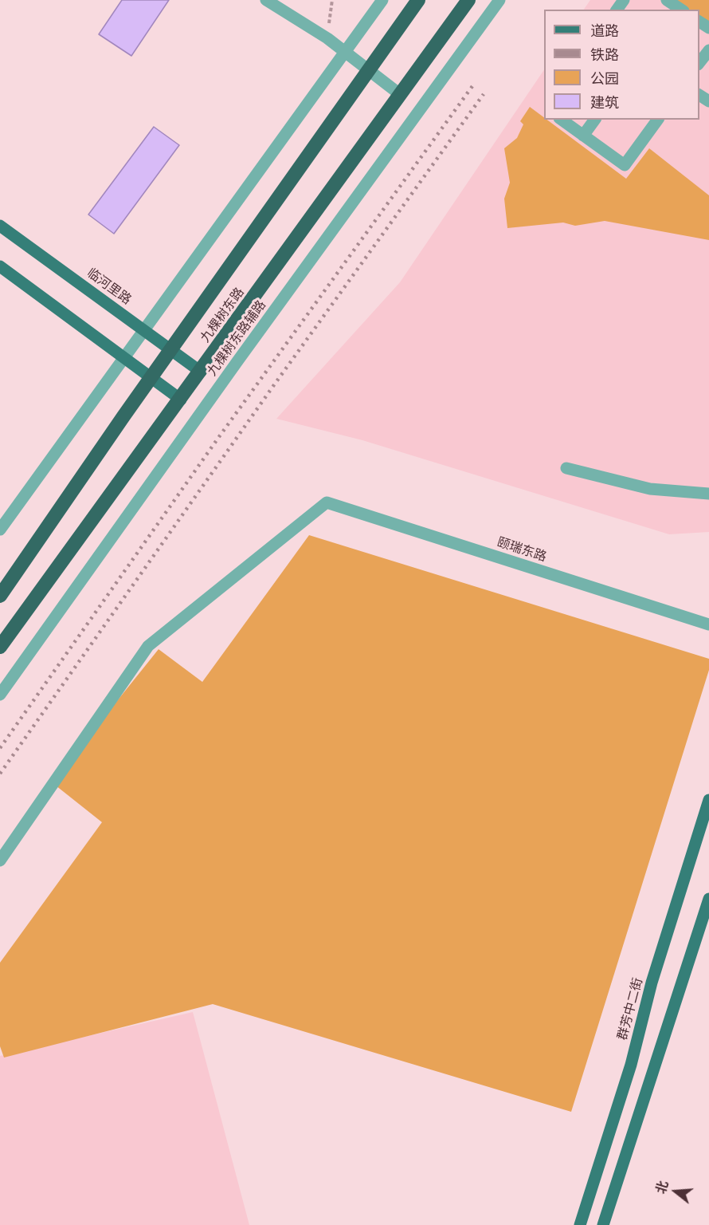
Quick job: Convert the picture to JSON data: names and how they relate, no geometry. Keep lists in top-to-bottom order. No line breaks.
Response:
{"streets":{"highway":["九棵树东路"],"main road":["临河里路","群芳中二街"],"street":["九棵树东路辅路","颐瑞东路"]},"crossings":[["临河里路","九棵树东路"]],"legend":["道路","铁路","公园","建筑"],"north":"left"}
